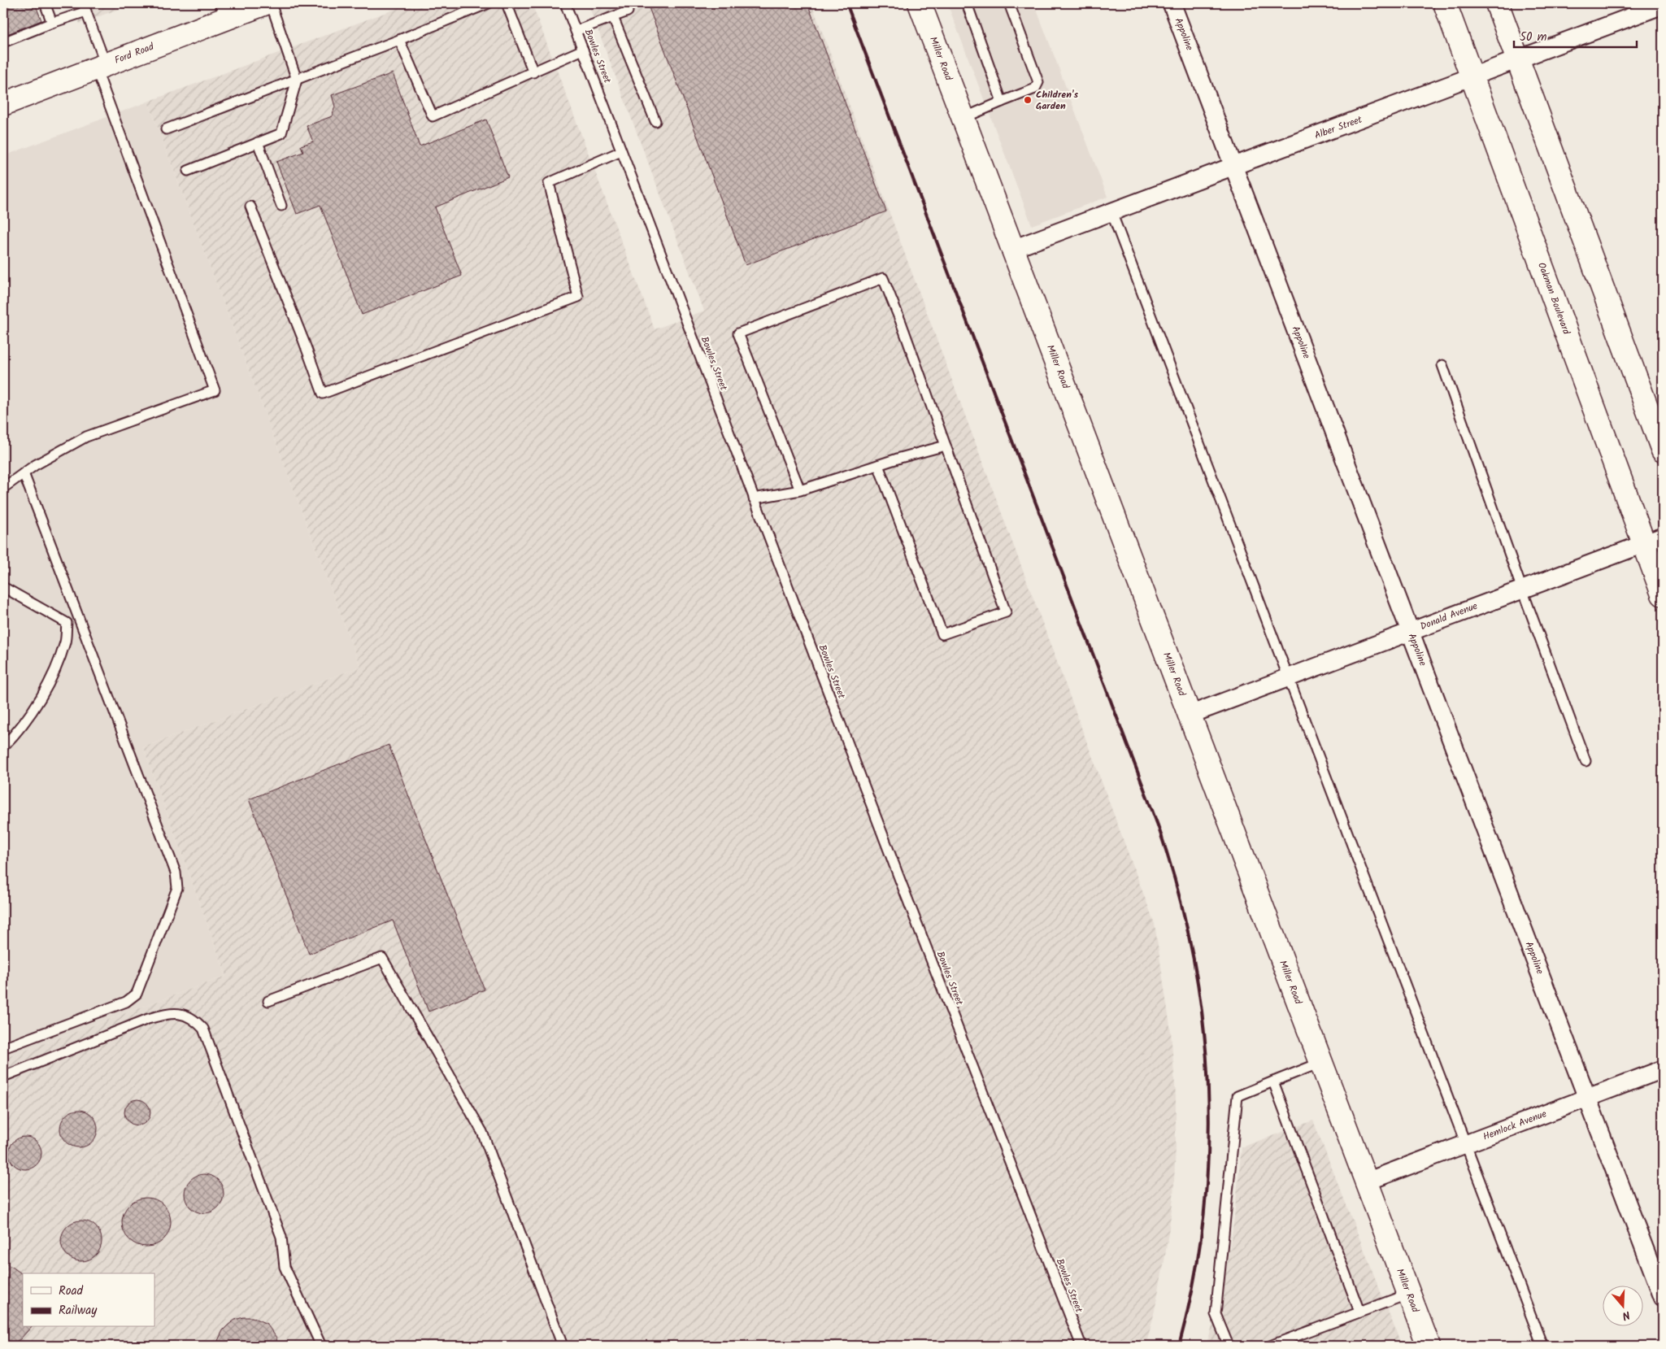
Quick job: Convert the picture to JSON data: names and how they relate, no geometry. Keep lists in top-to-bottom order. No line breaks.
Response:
{"streets":{"street":["Appoline","Ford Road","Miller Road","Alber Street","Oakman Boulevard","Donald Avenue","Hemlock Avenue"],"lane":["Bowles Street"]},"crossings":[["Appoline","Alber Street"],["Appoline","Donald Avenue"],["Appoline","Hemlock Avenue"],["Miller Road","Alber Street"],["Miller Road","Donald Avenue"],["Miller Road","Hemlock Avenue"],["Alber Street","Oakman Boulevard"],["Oakman Boulevard","Donald Avenue"]],"places":["Children's Garden"],"legend":["Road","Railway"],"scale_bar":"50 m","north":"bottom"}
